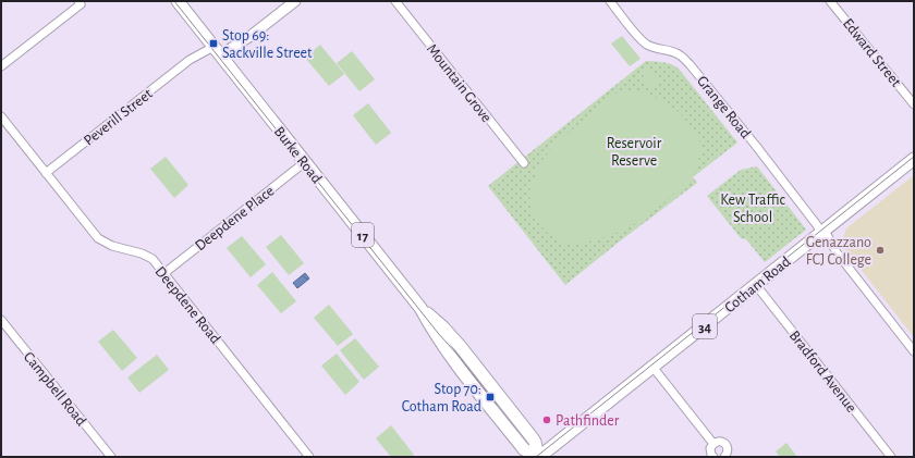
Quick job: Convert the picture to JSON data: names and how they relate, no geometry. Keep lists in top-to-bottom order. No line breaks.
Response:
{"streets":{"main road":["Burke Road","17","Cotham Road","34"],"street":["Edward Street","Mountain Grove","Grange Road","Peverill Street","Deepdene Place","Deepdene Road","Bradford Avenue","Campbell Road"]},"crossings":[["Grange Road","Cotham Road"],["Peverill Street","Burke Road"],["Peverill Street","Deepdene Road"],["Burke Road","Deepdene Place"],["Burke Road","Cotham Road"],["Deepdene Place","Deepdene Road"],["Cotham Road","Bradford Avenue"]],"parks":["Reservoir Reserve","Kew Traffic School"],"places":{"transit":["Stop 69: Sackville Street","Stop 70: Cotham Road"],"other":["Genazzano FCJ College","Pathfinder"]}}
